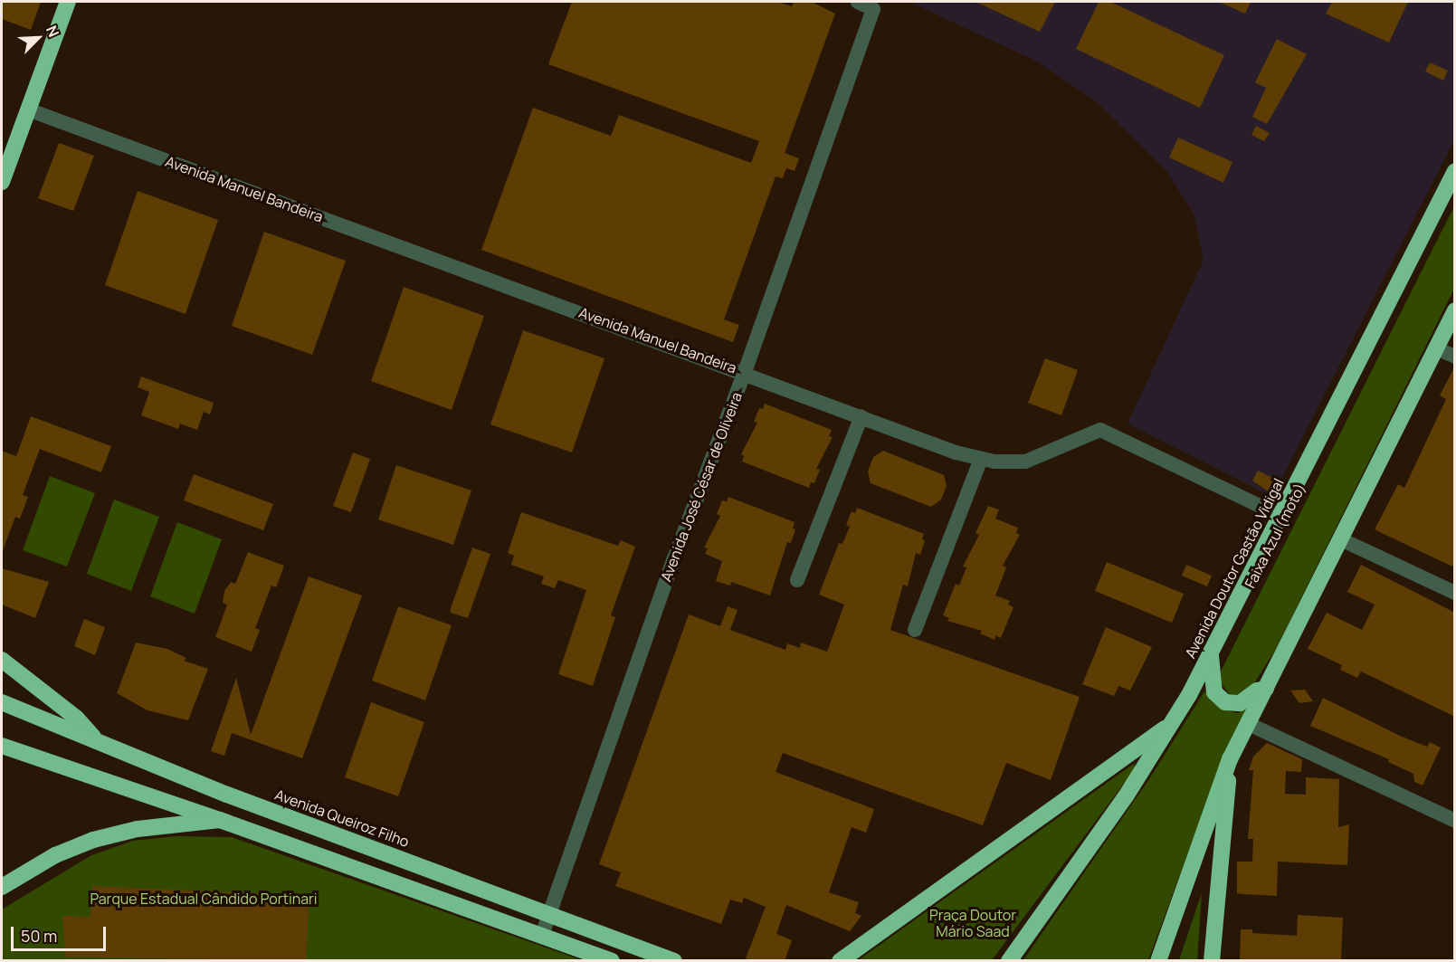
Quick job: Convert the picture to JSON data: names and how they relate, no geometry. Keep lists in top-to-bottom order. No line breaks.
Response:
{"streets":{"highway":["Avenida Doutor Gastão Vidigal","Avenida Queiroz Filho"],"street":["Avenida Manuel Bandeira","Avenida José César de Oliveira","Faixa Azul (moto)"]},"crossings":[["Avenida Manuel Bandeira","Avenida José César de Oliveira"],["Avenida Manuel Bandeira","Avenida Doutor Gastão Vidigal"],["Avenida José César de Oliveira","Avenida Queiroz Filho"],["Faixa Azul (moto)","Avenida Doutor Gastão Vidigal"]],"parks":["Parque Estadual Cândido Portinari","Praça Doutor Mário Saad"],"scale_bar":"50 m","north":"top right"}
